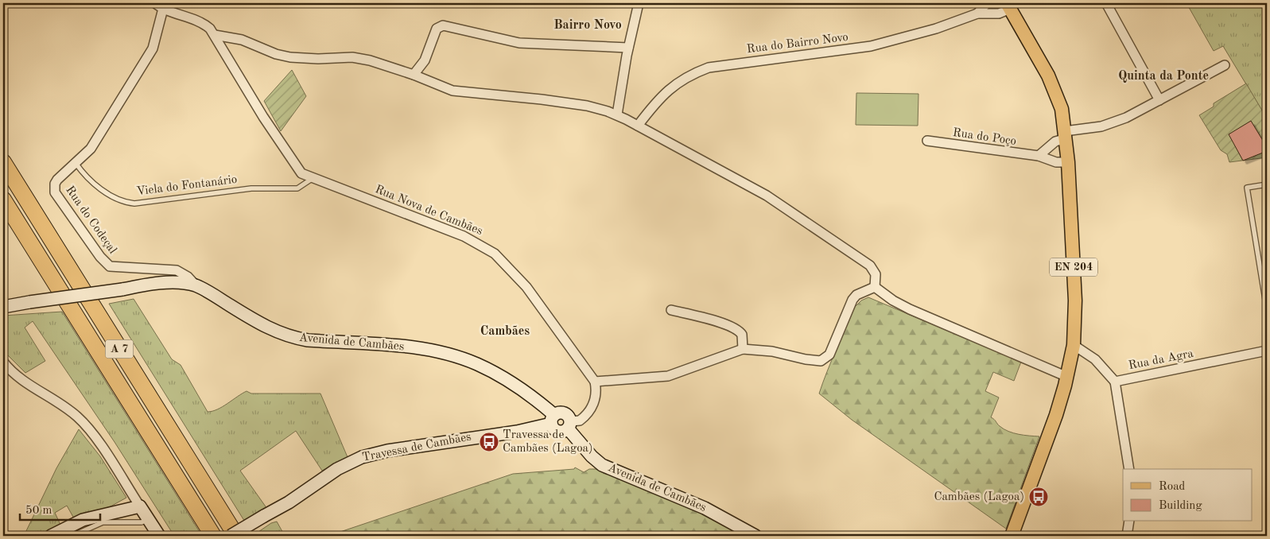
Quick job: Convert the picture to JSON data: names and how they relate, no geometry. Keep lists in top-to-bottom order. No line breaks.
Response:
{"streets":{"highway":["A 7"],"main road":["EN 204"],"street":["Rua do Bairro Novo","Rua do Poço","Rua Nova de Cambães","Rua do Codeçal","Avenida de Cambães","Rua da Agra","Travessa de Cambães"],"lane":["Viela do Fontanário"]},"crossings":[["Rua do Poço","EN 204"],["Viela do Fontanário","Rua Nova de Cambães"],["Viela do Fontanário","Rua do Codeçal"],["Rua do Codeçal","Avenida de Cambães"],["EN 204","Rua da Agra"],["Avenida de Cambães","Travessa de Cambães"]],"districts":["Bairro Novo","Quinta da Ponte","Cambães"],"places":{"bus stop":["Travessa de Cambães (Lagoa)","Cambães (Lagoa)"]},"legend":["Road","Building"],"scale_bar":"50 m"}
